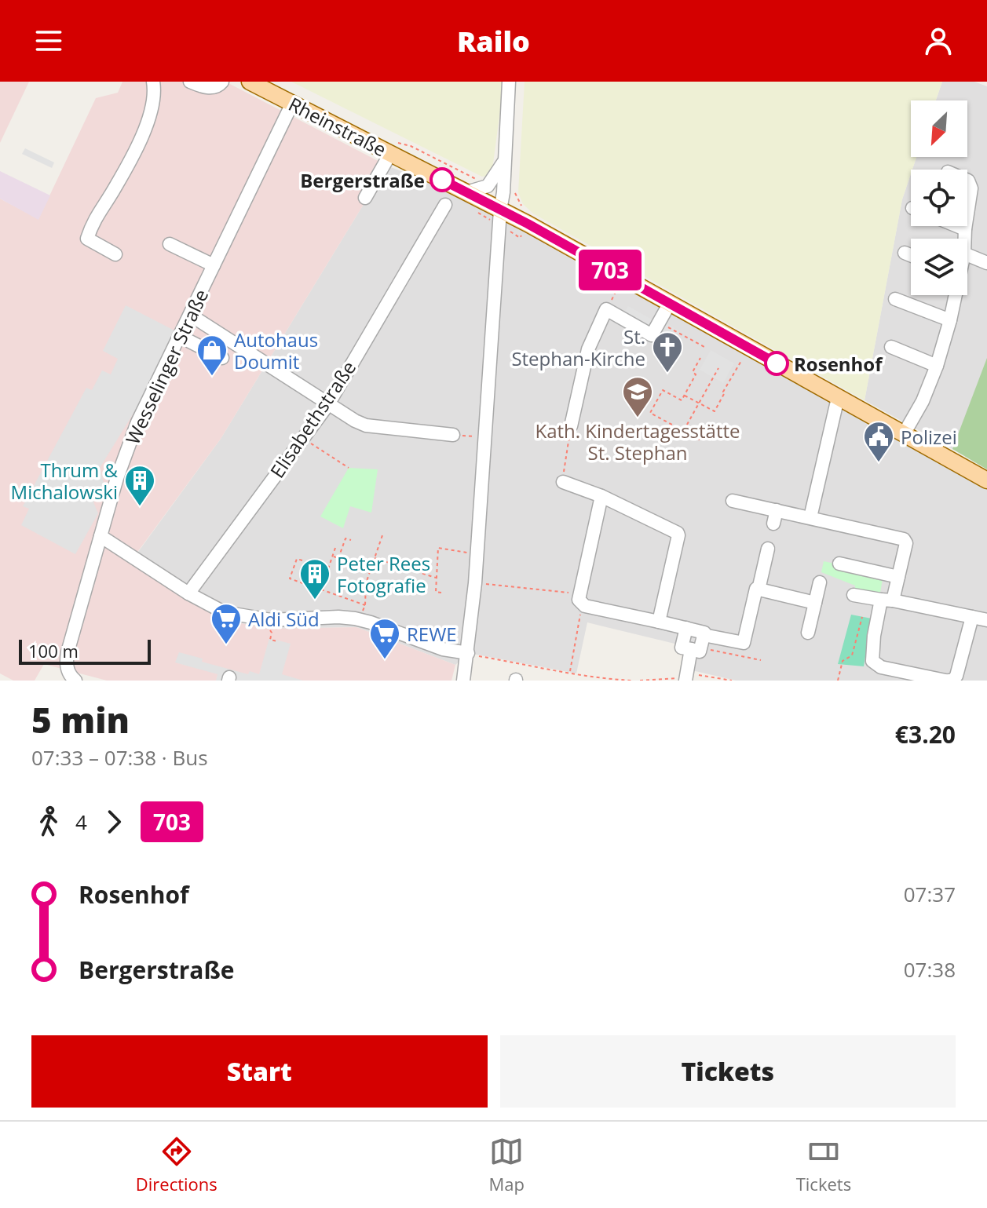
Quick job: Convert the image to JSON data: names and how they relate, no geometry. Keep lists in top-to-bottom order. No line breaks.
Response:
{"streets":{"main road":["Rheinstraße"],"street":["Wesselinger Straße","Elisabethstraße"]},"crossings":[["Rheinstraße","Wesselinger Straße"]],"places":{"other":["Bergerstraße","Rosenhof"],"church":["St. Stephan-Kirche"],"shop":["Autohaus Doumit"],"school or university":["Kath. Kindertagesstätte St. Stephan"],"public building":["Polizei"],"building":["Thrum & Michalowski","Peter Rees Fotografie"],"supermarket":["Aldi Süd","REWE"]},"lines":["bus line 703"],"scale_bar":"100 m","north":"bottom left","page":{"header":"Railo","on_map":"703","scale":"100 m","heading":["5 min","07:33 – 07:38 · Bus","€3.20"],"legs":["4","703"],"list":[{"name":"Rosenhof","value":"07:37"},{"name":"Bergerstraße","value":"07:38"}],"buttons":["Start","Tickets"],"tabs":["Directions","Map","Tickets"]}}
